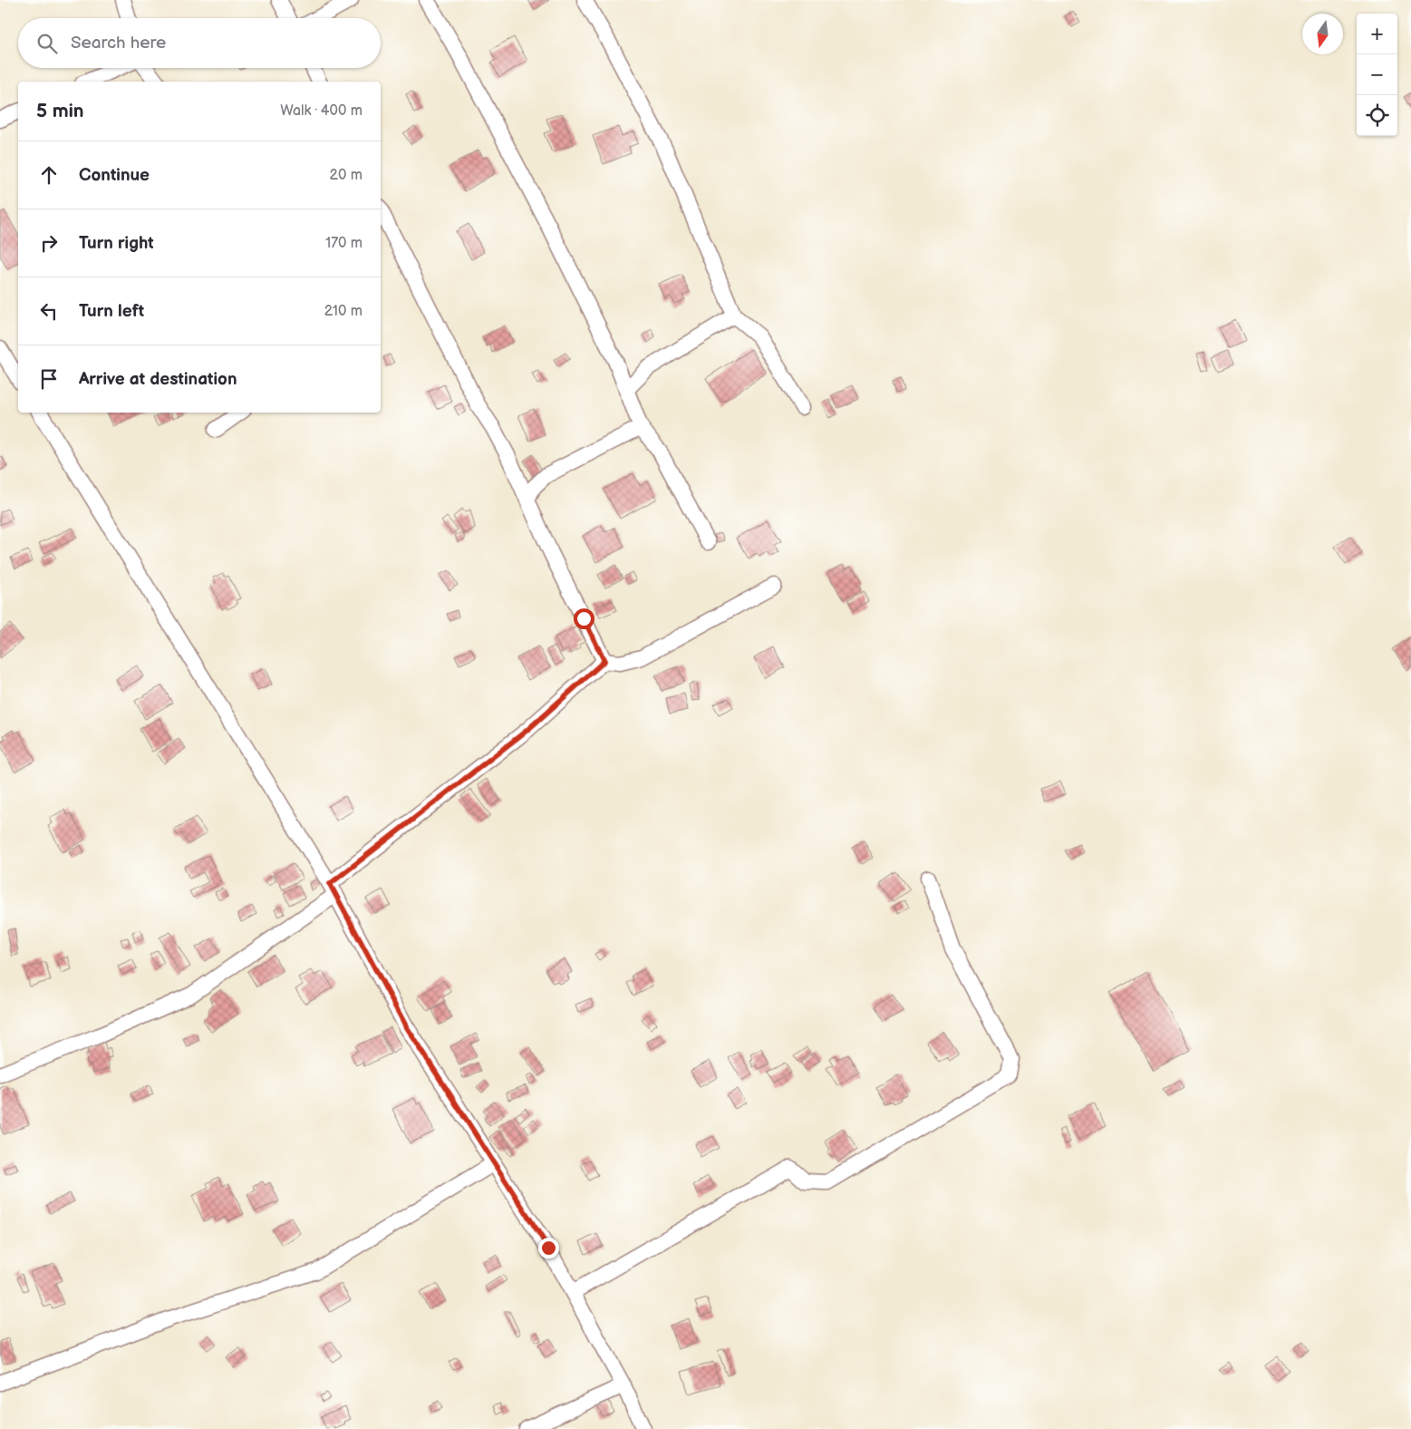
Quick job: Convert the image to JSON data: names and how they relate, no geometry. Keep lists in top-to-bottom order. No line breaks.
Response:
{"north":"bottom","page":{"map_buttons":["+","−"],"search":"Search here","heading":["5 min","Walk · 400 m"],"list":[["Continue","20 m"],["Turn right","170 m"],["Turn left","210 m"],"Arrive at destination"]}}
